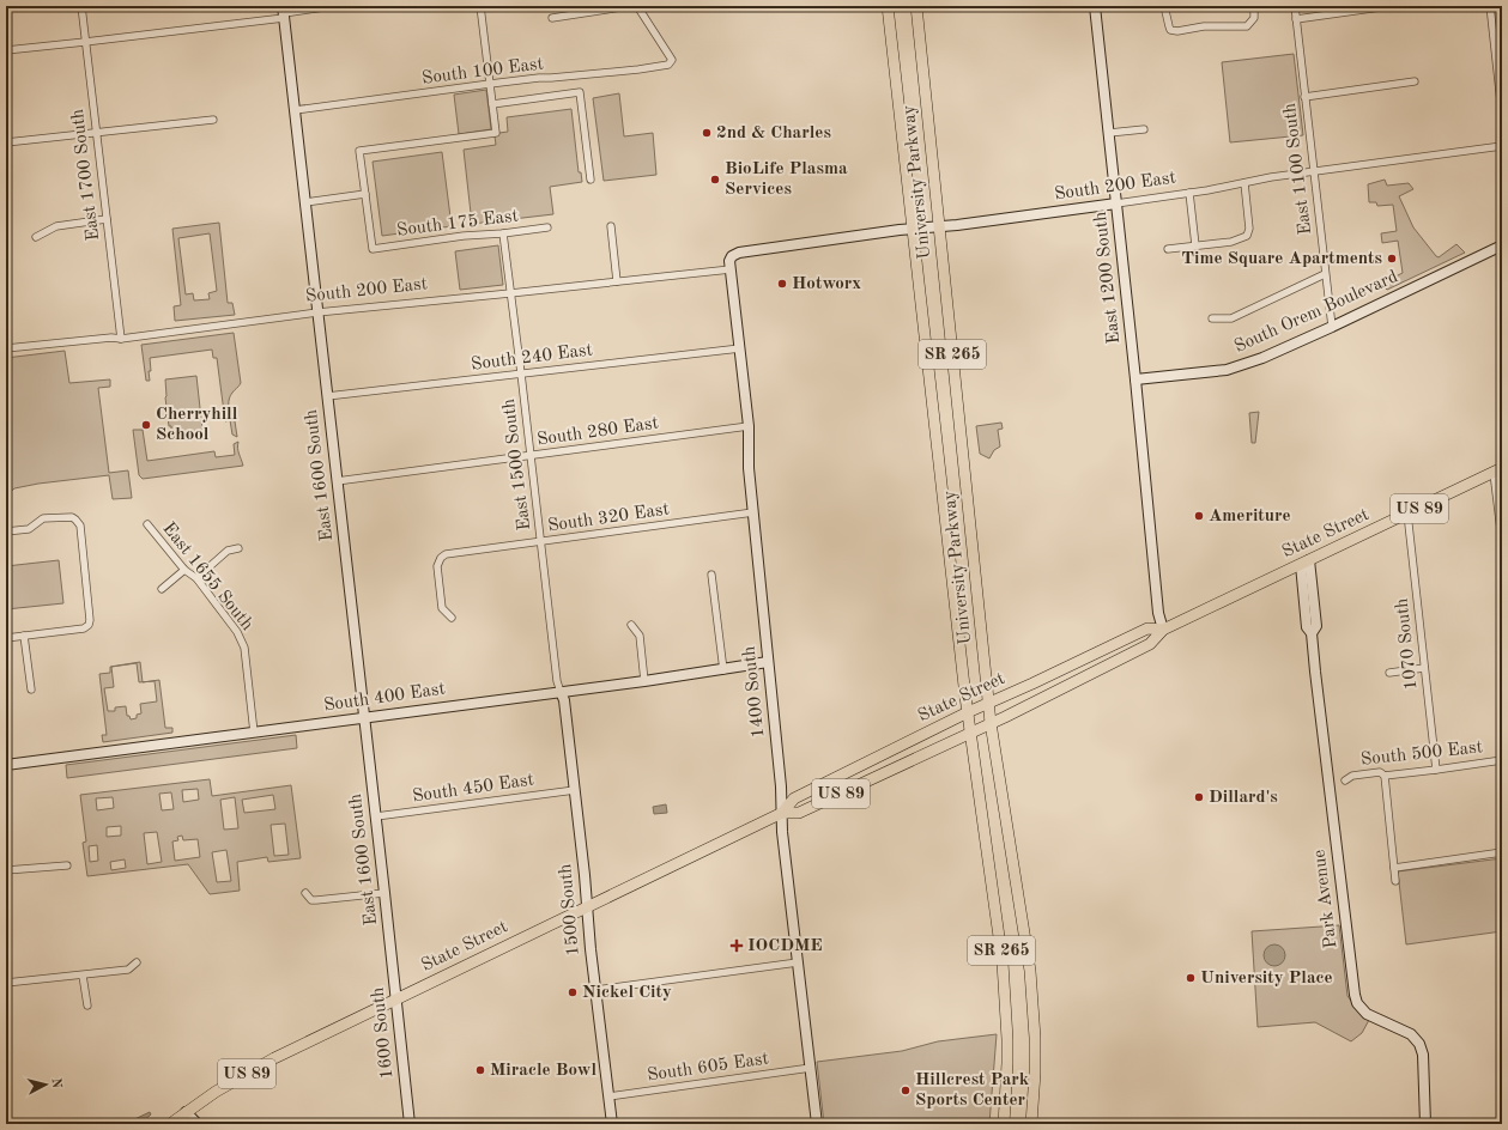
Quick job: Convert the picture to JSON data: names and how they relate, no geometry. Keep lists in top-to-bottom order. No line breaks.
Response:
{"streets":{"main road":["University Parkway","SR 265","US 89","State Street"],"street":["South 100 East","East 1100 South","East 1700 South","South 200 East","South 175 East","East 1200 South","South Orem Boulevard","South 240 East","South 280 East","East 1500 South","East 1600 South","South 320 East","East 1655 South","1070 South","1400 South","South 400 East","South 500 East","South 450 East","Park Avenue","1500 South","1600 South","South 605 East"]},"crossings":[["South 100 East","East 1600 South"],["East 1100 South","South 200 East"],["East 1100 South","South Orem Boulevard"],["East 1700 South","South 200 East"],["University Parkway","South 200 East"],["University Parkway","State Street"],["South 200 East","East 1200 South"],["South 200 East","East 1500 South"],["South 200 East","East 1600 South"],["South 200 East","1400 South"],["South 175 East","East 1500 South"],["East 1200 South","South Orem Boulevard"],["East 1200 South","State Street"],["South 240 East","East 1500 South"],["South 240 East","East 1600 South"],["South 240 East","1400 South"],["South 280 East","East 1500 South"],["South 280 East","East 1600 South"],["South 280 East","1400 South"],["East 1500 South","South 320 East"],["East 1500 South","South 400 East"],["East 1500 South","1500 South"],["East 1600 South","South 400 East"],["East 1600 South","South 450 East"],["East 1600 South","1600 South"],["South 320 East","1400 South"],["State Street","1070 South"],["State Street","1400 South"],["State Street","Park Avenue"],["State Street","1500 South"],["State Street","1600 South"],["East 1655 South","South 400 East"],["1070 South","South 500 East"],["1400 South","South 400 East"],["1400 South","South 605 East"],["South 400 East","1500 South"],["South 450 East","1500 South"],["1500 South","South 605 East"]],"places":{"other":["2nd & Charles","BioLife Plasma Services","Time Square Apartments","Hotworx","Cherryhill School","Ameriture","Dillard's","University Place","Nickel City","Miracle Bowl","Hillcrest Park Sports Center"],"health":["IOCDME"]},"north":"right"}
